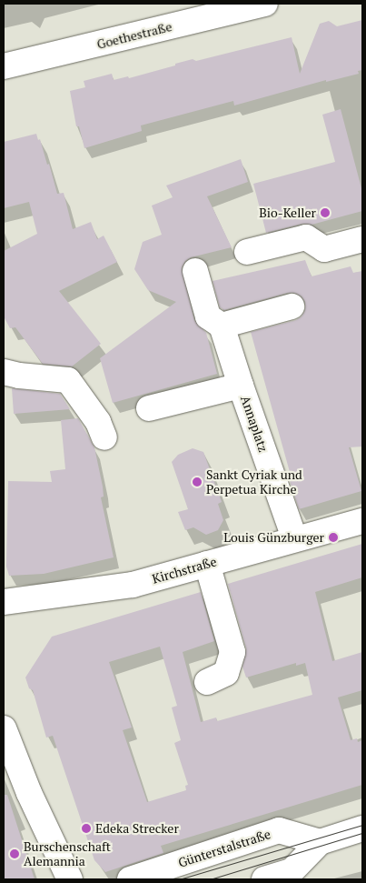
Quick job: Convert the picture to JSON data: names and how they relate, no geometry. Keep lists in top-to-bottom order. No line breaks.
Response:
{"streets":{"street":["Goethestraße","Annaplatz","Kirchstraße","Günterstalstraße"]},"crossings":[["Annaplatz","Kirchstraße"]],"places":["Bio-Keller","Sankt Cyriak und Perpetua Kirche","Louis Günzburger","Edeka Strecker","Burschenschaft Alemannia"]}
